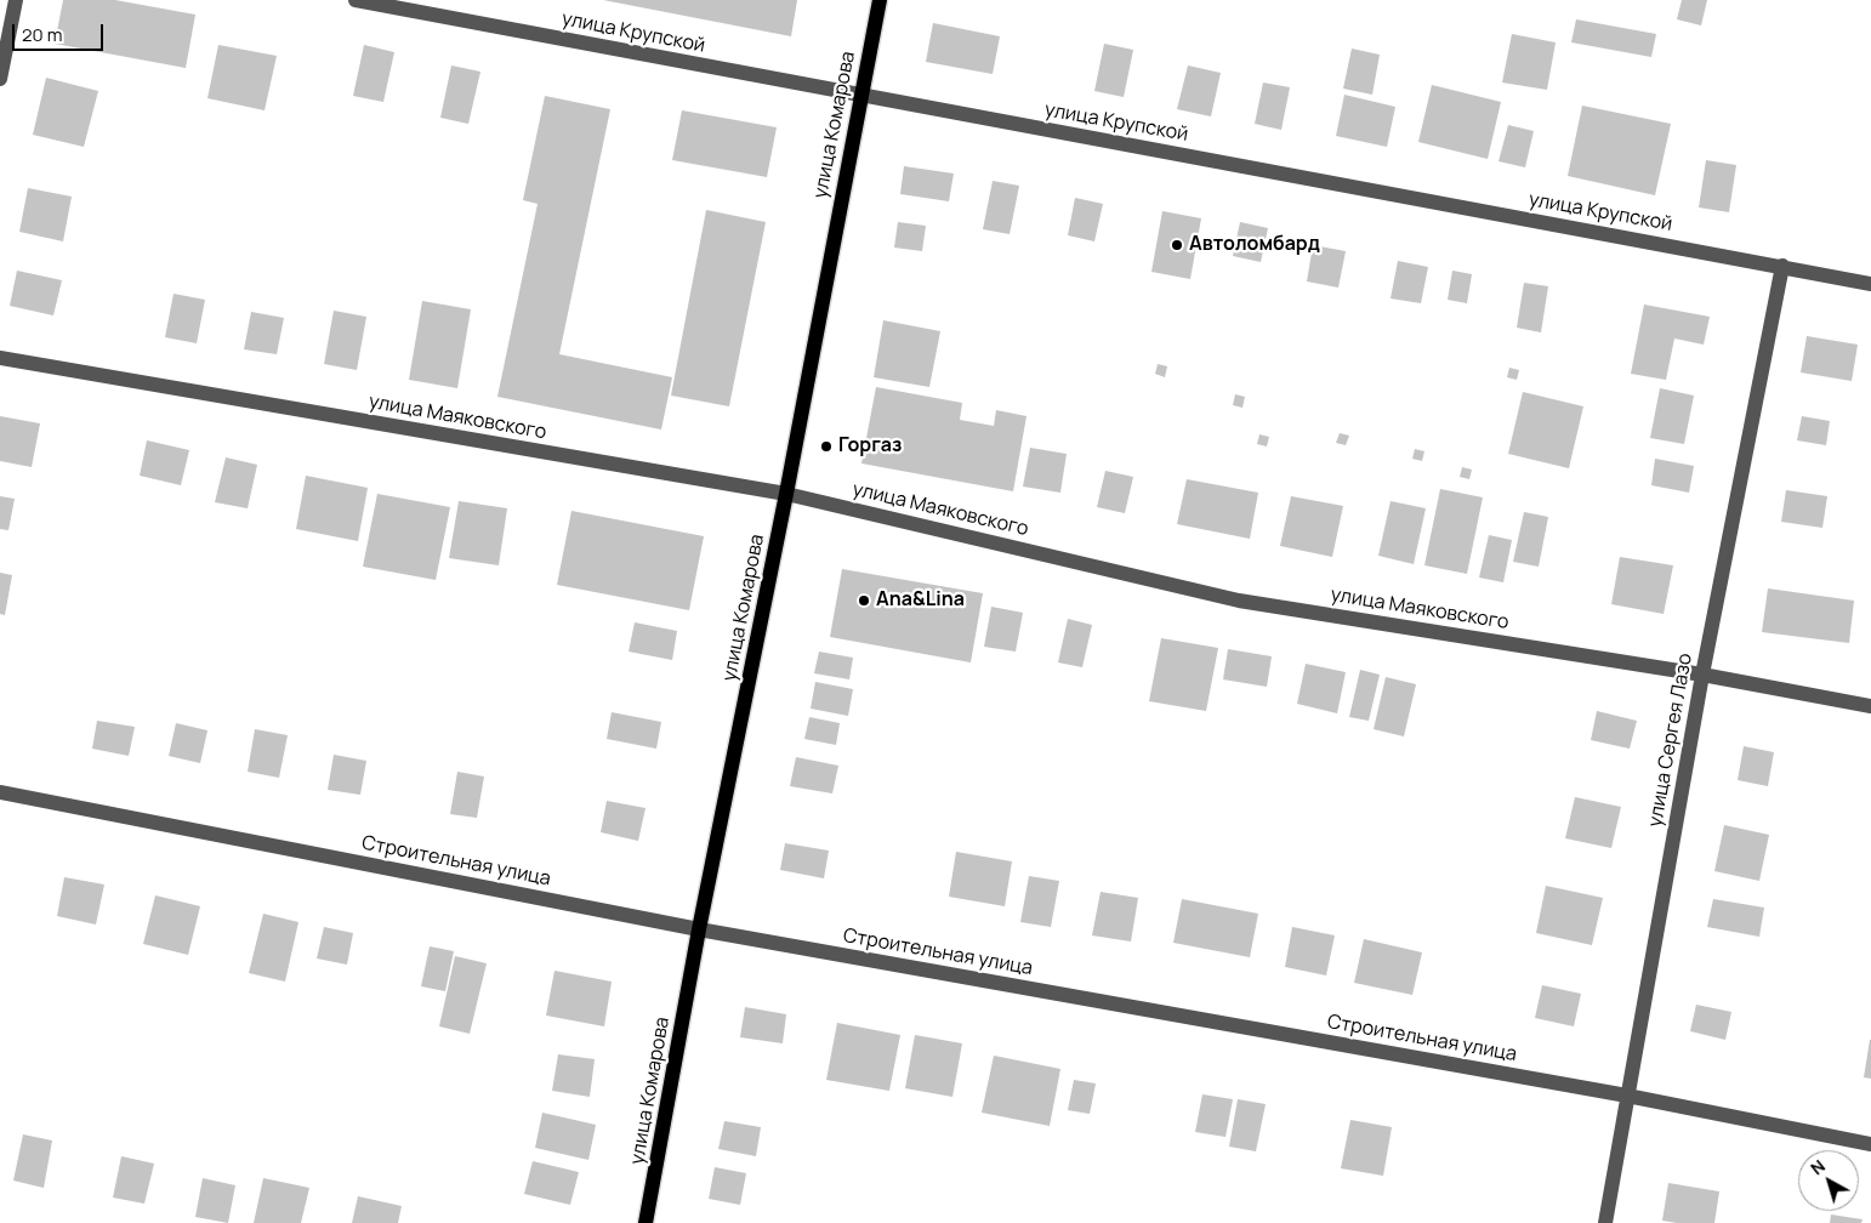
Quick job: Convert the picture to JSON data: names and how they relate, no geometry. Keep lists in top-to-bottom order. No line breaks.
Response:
{"streets":{"main road":["улица Комарова"],"street":["улица Крупской","улица Маяковского","улица Сергея Лазо","Строительная улица"]},"crossings":[["улица Крупской","улица Комарова"],["улица Крупской","улица Сергея Лазо"],["улица Комарова","улица Маяковского"],["улица Комарова","Строительная улица"],["улица Маяковского","улица Сергея Лазо"],["улица Сергея Лазо","Строительная улица"]],"places":["Автоломбард","Горгаз","Ana&Lina"],"scale_bar":"20 m","north":"top left"}
